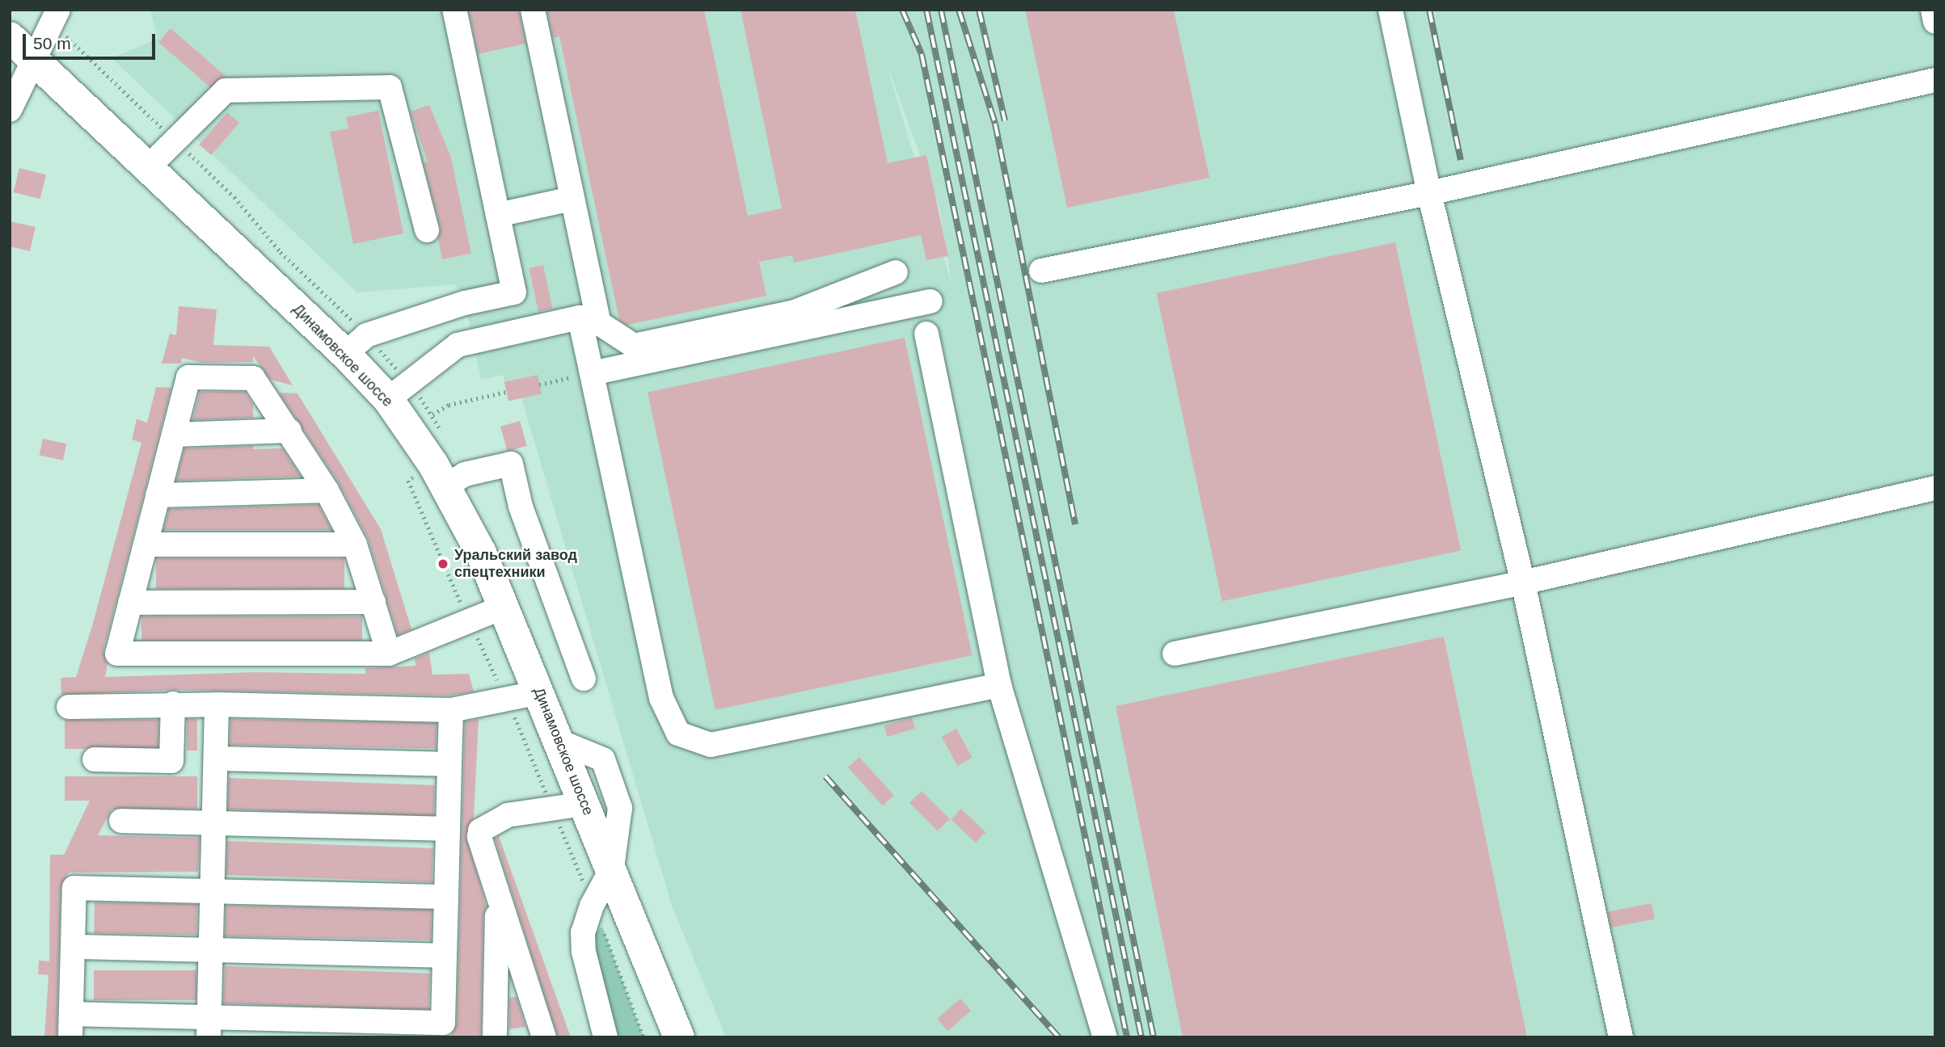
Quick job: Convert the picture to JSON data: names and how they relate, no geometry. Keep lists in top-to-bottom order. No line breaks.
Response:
{"streets":{"main road":["Динамовское шоссе"]},"places":["Уральский завод спецтехники"],"scale_bar":"50 m"}
